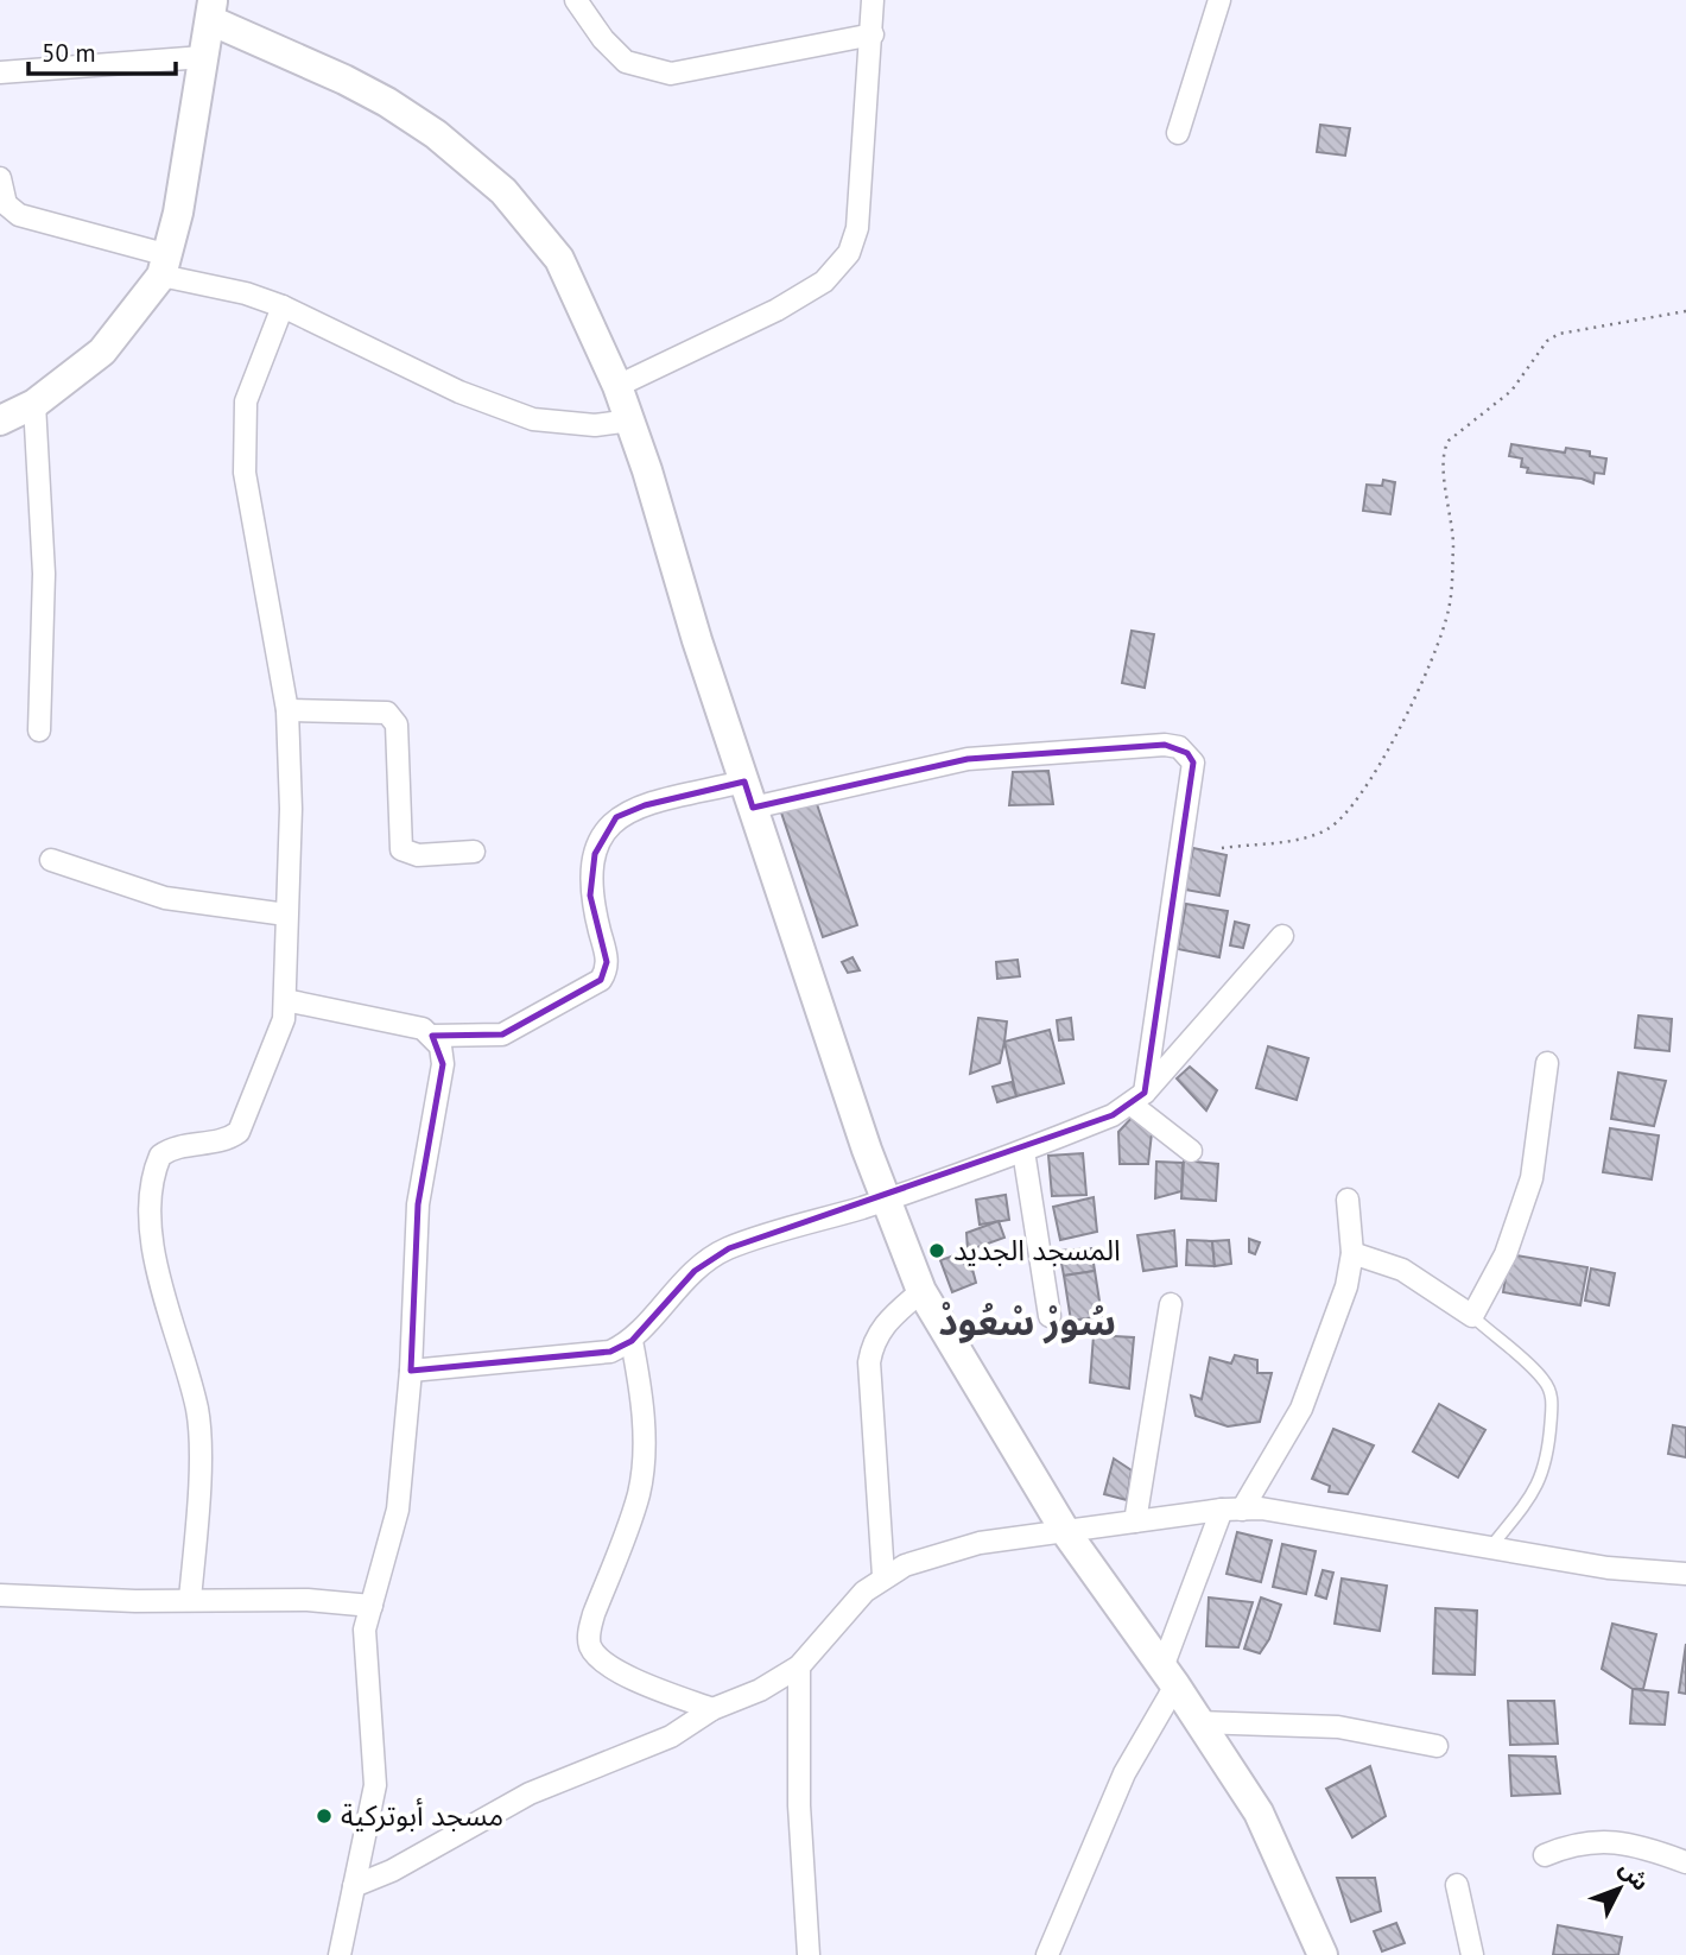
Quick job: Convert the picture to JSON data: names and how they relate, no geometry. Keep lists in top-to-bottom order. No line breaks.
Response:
{"districts":["سُورْ سْعُودْ"],"places":["المسجد الجديد","مسجد أبوتركية"],"scale_bar":"50 m","north":"top right"}
